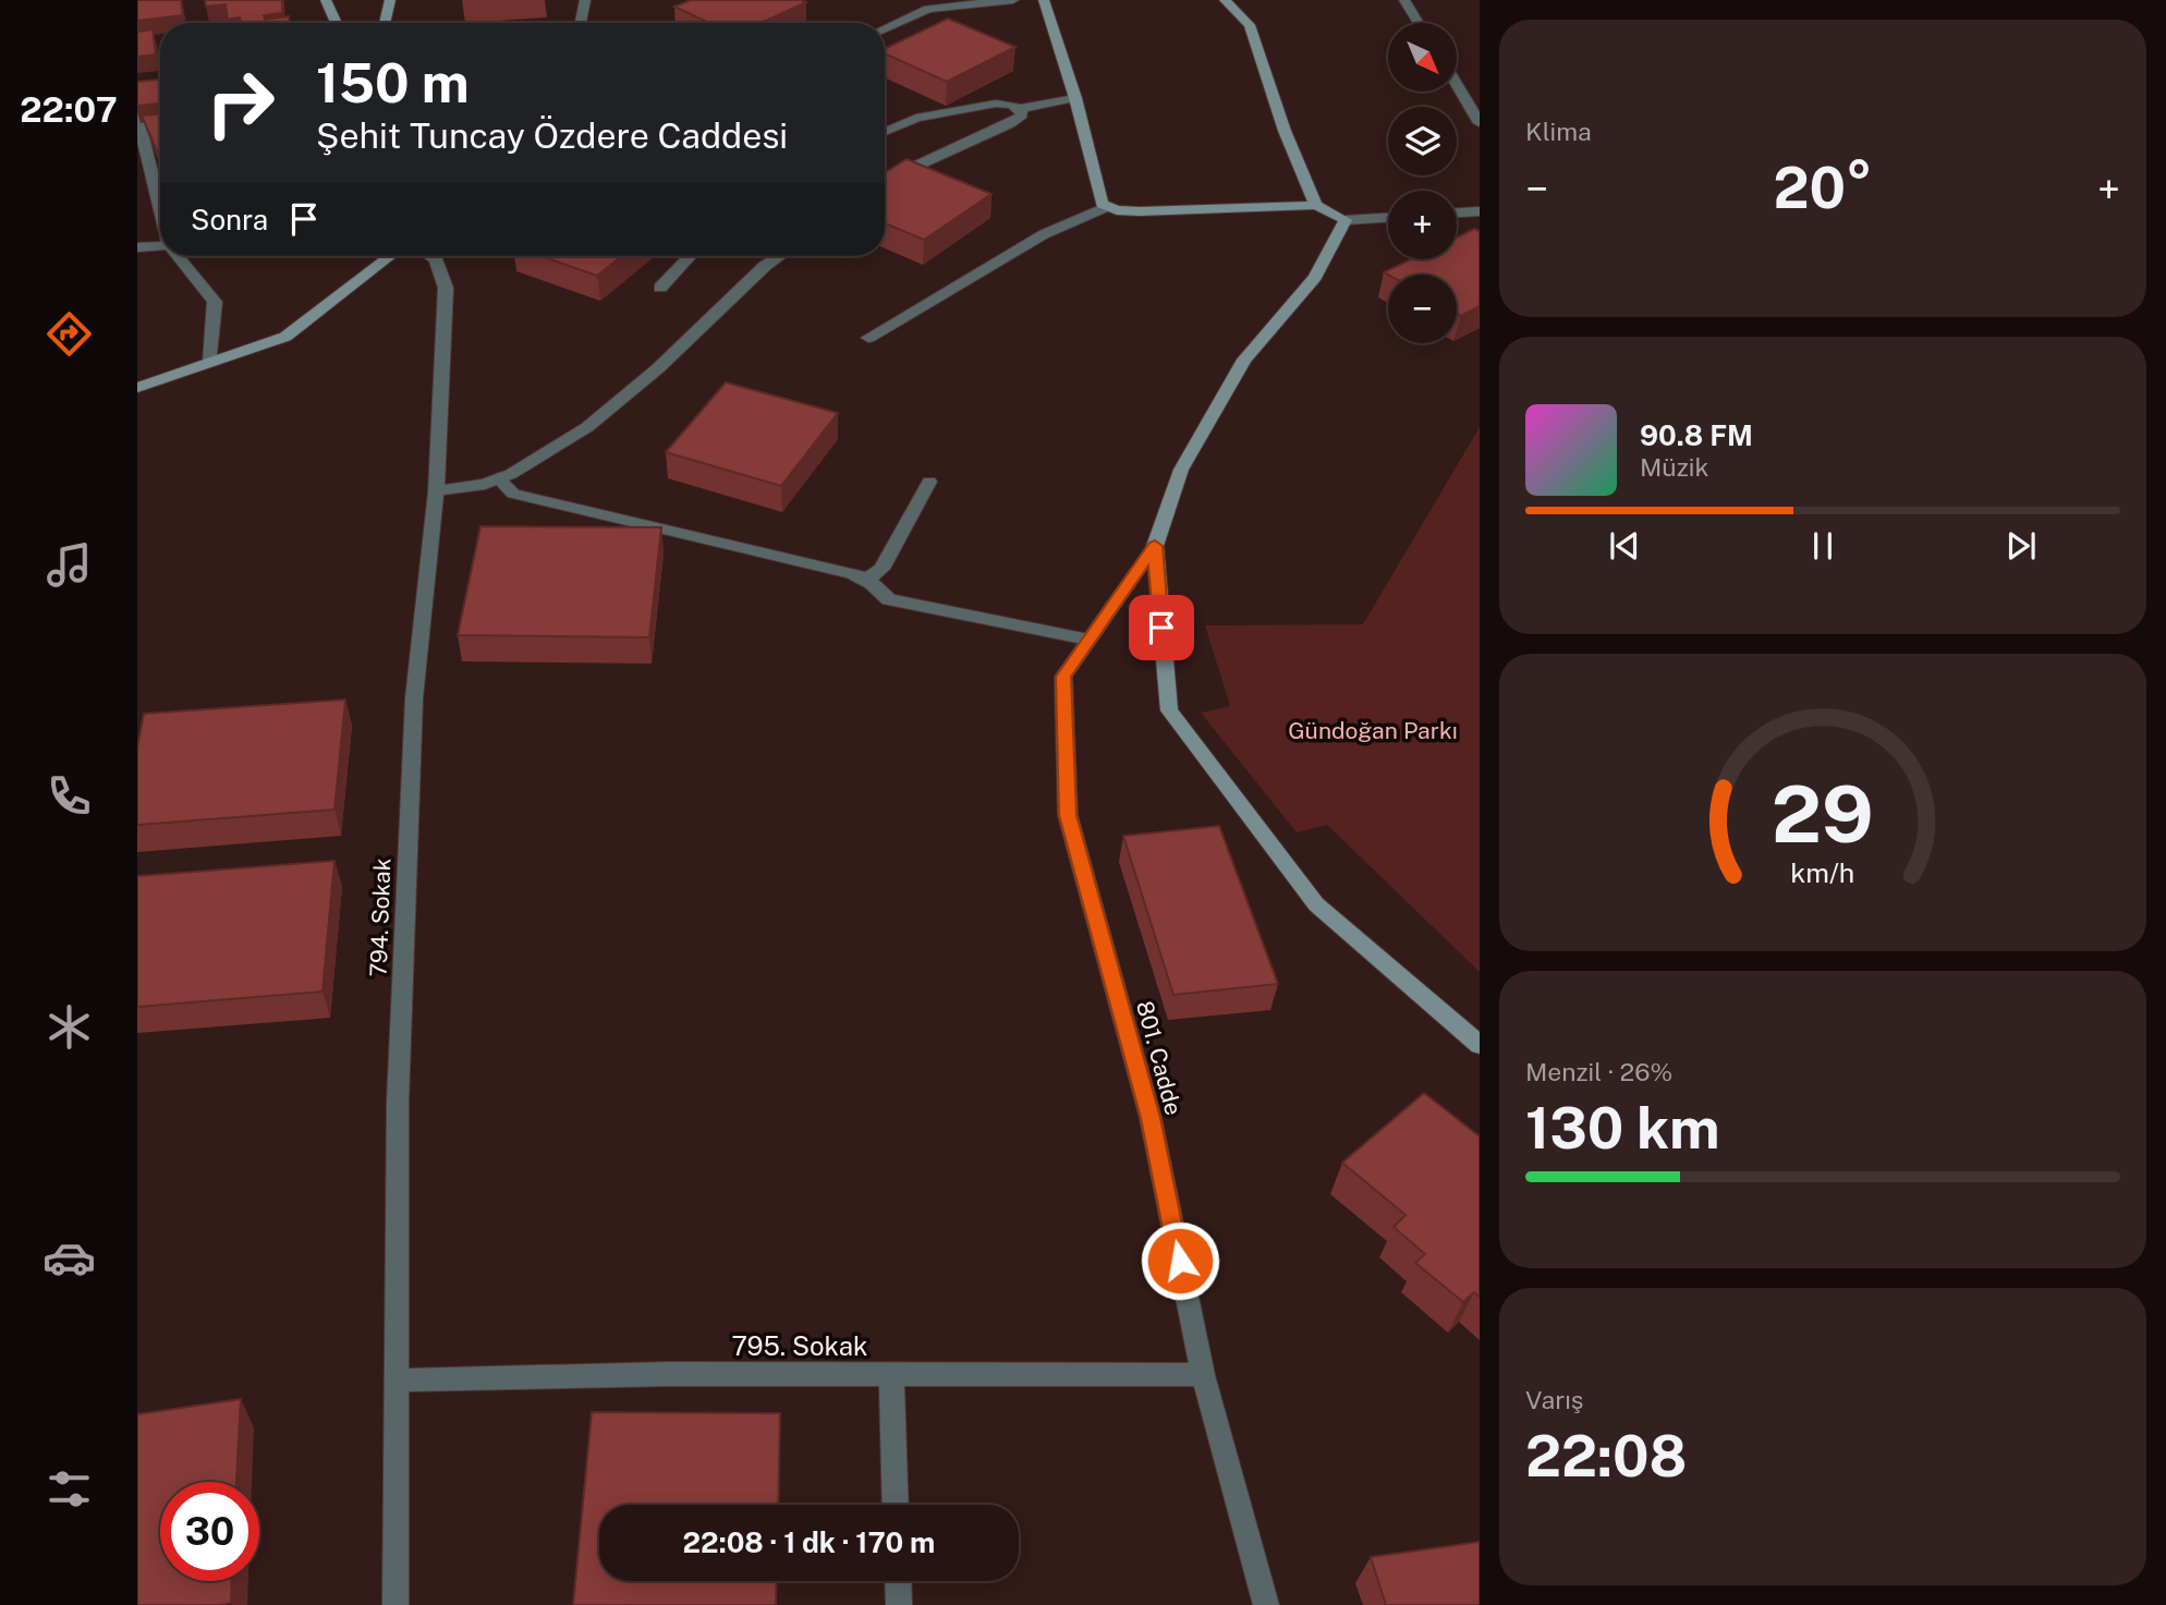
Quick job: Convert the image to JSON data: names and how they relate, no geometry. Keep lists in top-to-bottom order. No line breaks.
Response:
{"streets":{"street":["794. Sokak","801. Cadde","795. Sokak"]},"crossings":[["794. Sokak","795. Sokak"],["801. Cadde","795. Sokak"]],"parks":["Gündoğan Parkı"],"north":"bottom right","page":{"tabs":"22:07","tile":["Klima",["Menzil · 26%","130 km"],["Varış","22:08"]],"map_buttons":["+","−"],"turn":["150 m","Şehit Tuncay Özdere Caddesi"],"heat":["−","20°","+"],"then":"Sonra","song":["90.8 FM","Müzik"],"limit":"30","trip":"22:08 · 1 dk · 170 m","gauge":["29","km/h"]}}
